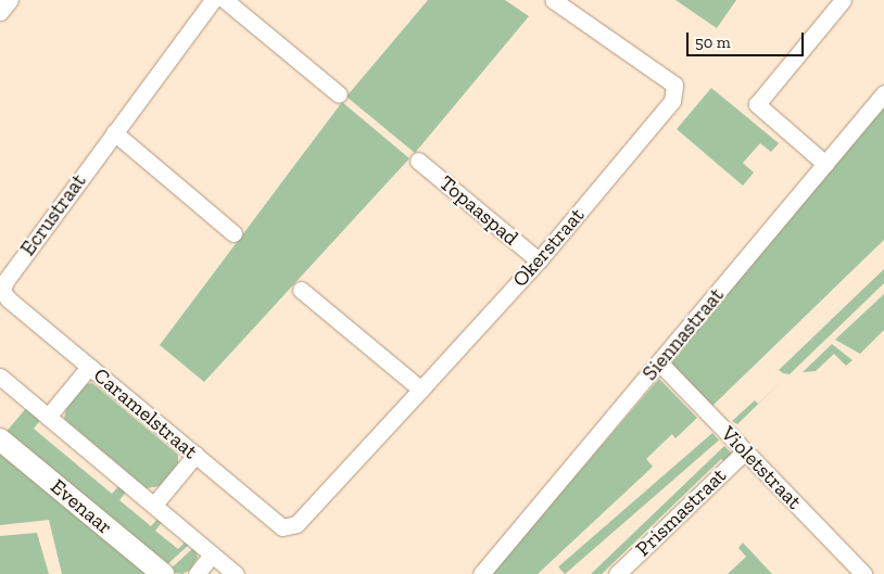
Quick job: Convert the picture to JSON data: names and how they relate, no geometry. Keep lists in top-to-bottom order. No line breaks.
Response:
{"streets":{"main road":["Evenaar"],"street":["Topaaspad","Ecrustraat","Okerstraat","Siennastraat","Caramelstraat","Violetstraat","Prismastraat"]},"crossings":[["Topaaspad","Okerstraat"],["Ecrustraat","Caramelstraat"],["Okerstraat","Caramelstraat"],["Siennastraat","Violetstraat"],["Violetstraat","Prismastraat"]],"scale_bar":"50 m"}
